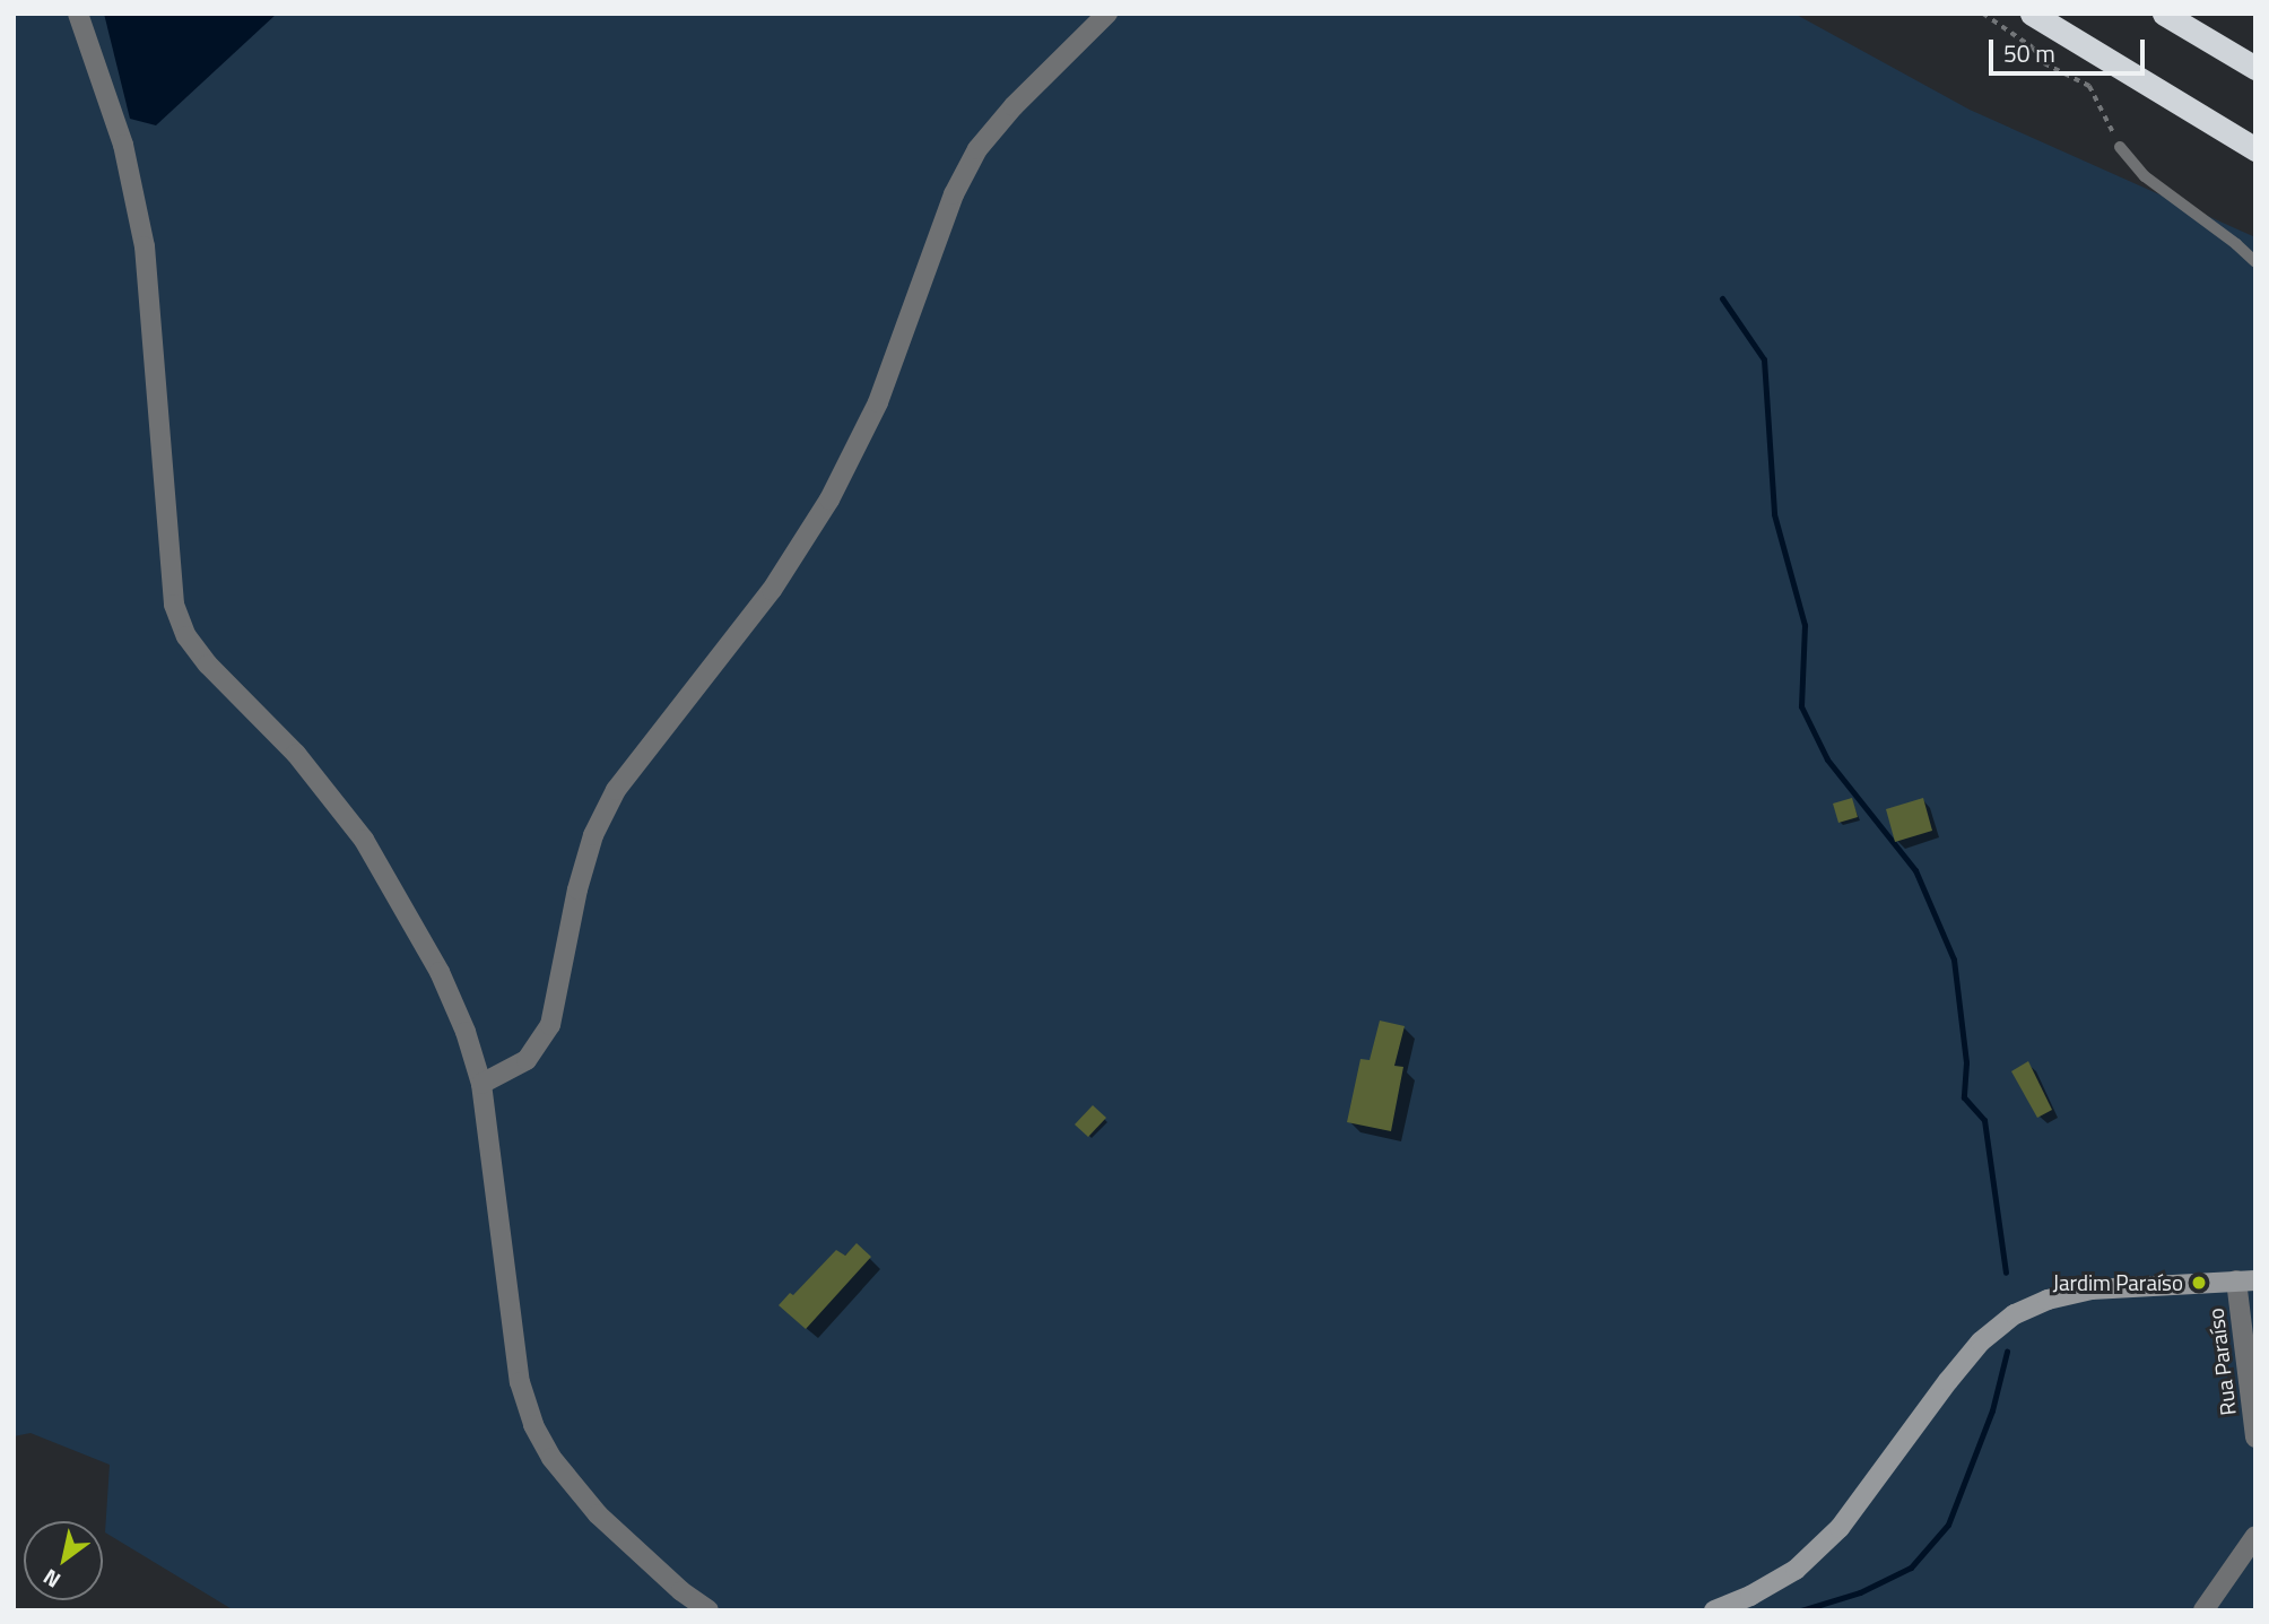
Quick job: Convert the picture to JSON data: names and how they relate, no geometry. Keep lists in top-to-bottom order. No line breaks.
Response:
{"streets":{"street":["Rua Paraíso"]},"places":["Jardim Paraíso"],"scale_bar":"50 m","north":"bottom left"}
